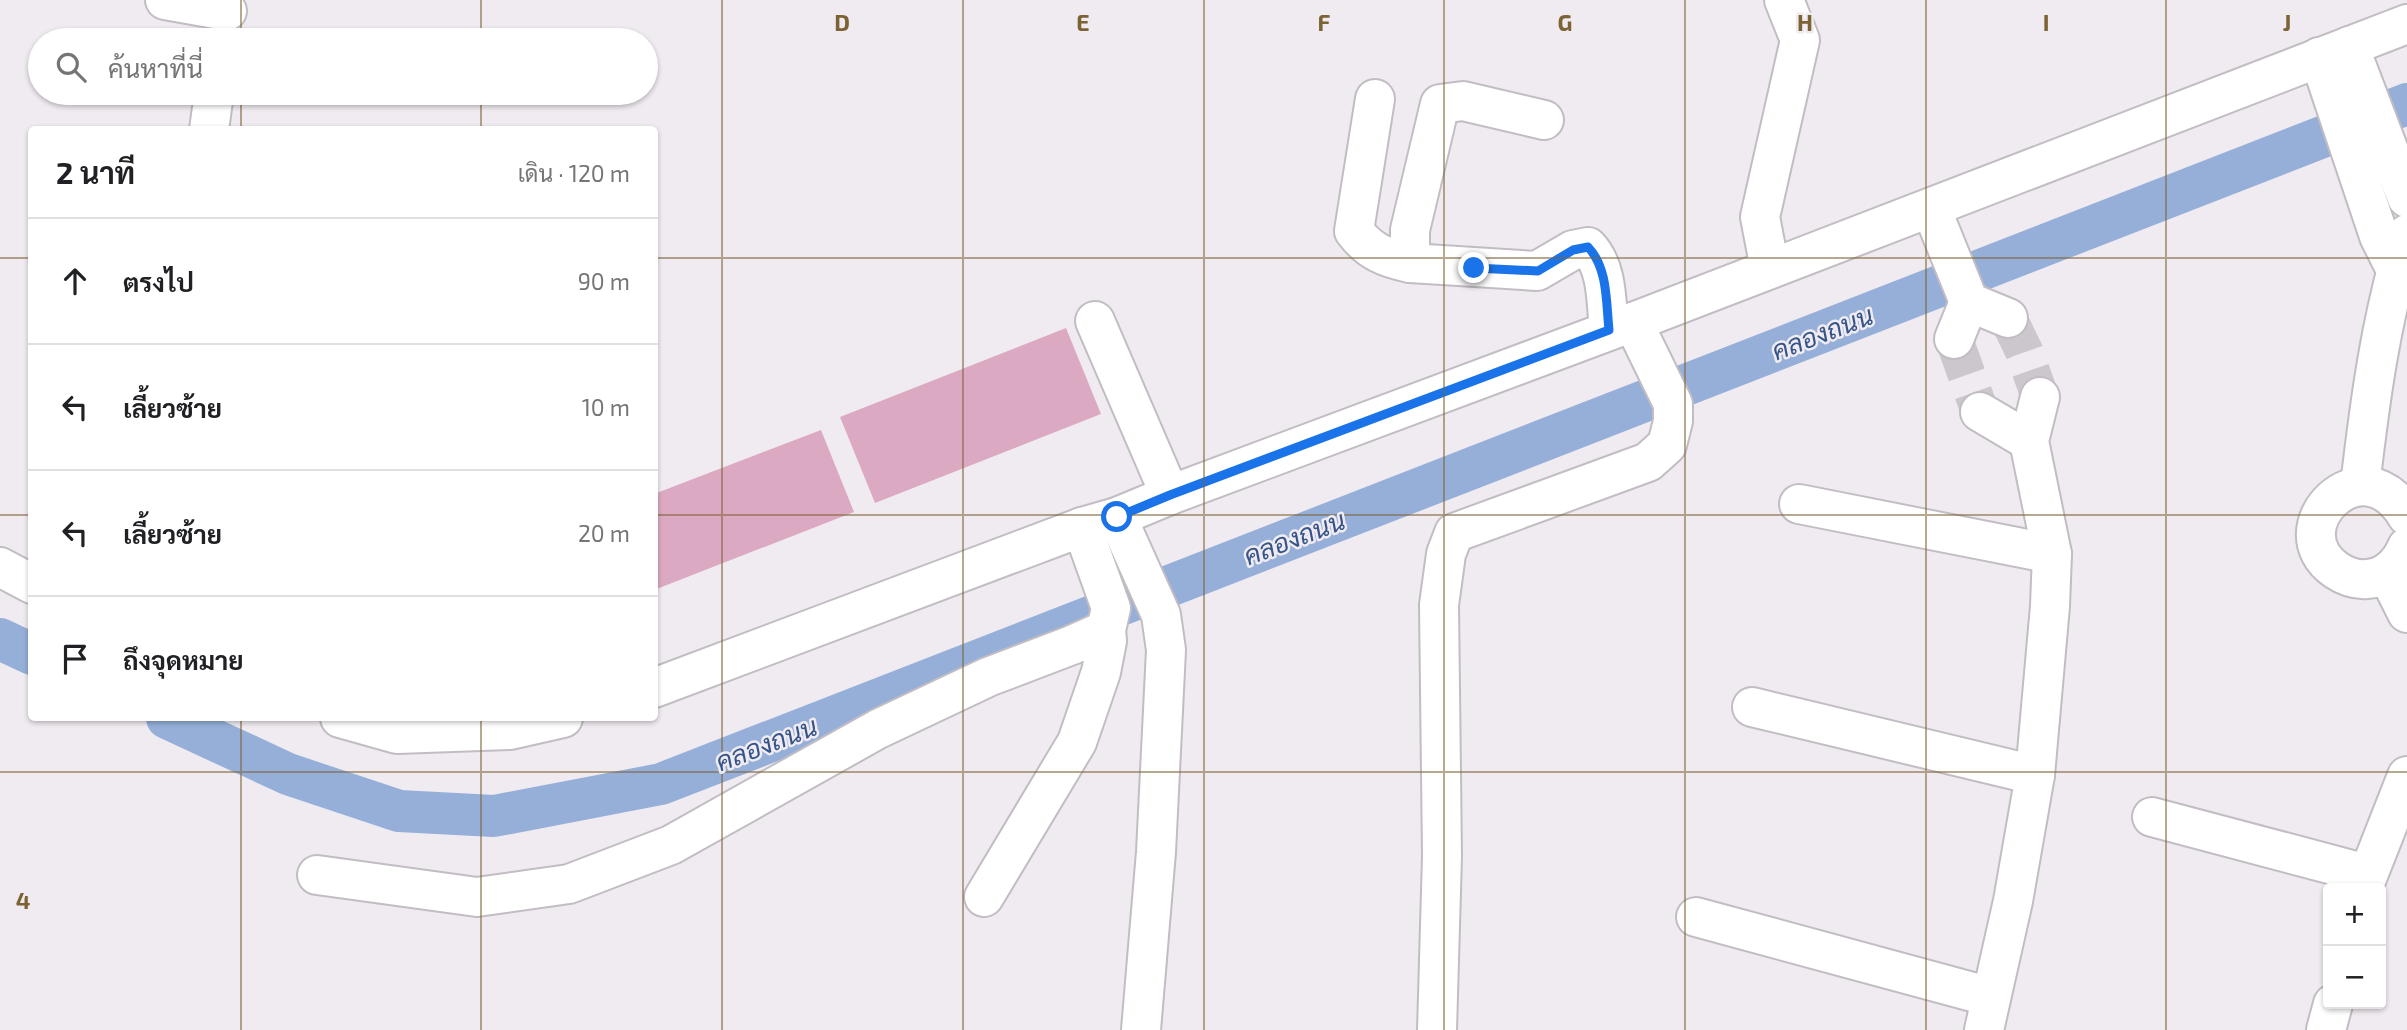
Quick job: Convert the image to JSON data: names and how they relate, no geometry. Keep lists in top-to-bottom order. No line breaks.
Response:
{"water":["คลองถนน"],"page":{"search":"ค้นหาที่นี่","heading":["2 นาที","เดิน · 120 m"],"list":[["ตรงไป","90 m"],["เลี้ยวซ้าย","10 m"],["เลี้ยวซ้าย","20 m"],"ถึงจุดหมาย"],"map_buttons":["+","−"]},"grid":{"columns":["D","E","F","G","H","I","J"],"rows":["4"]}}
